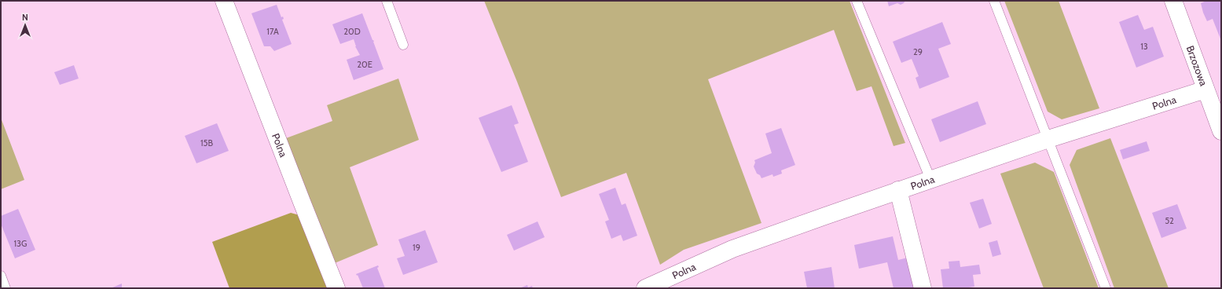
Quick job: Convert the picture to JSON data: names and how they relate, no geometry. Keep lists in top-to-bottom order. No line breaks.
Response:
{"streets":{"street":["Brzozowa","Polna"]},"crossings":[["Brzozowa","Polna"]],"house_numbers":["17A","20D","13","29","20E","15B","52","13G","19"],"north":"top"}
